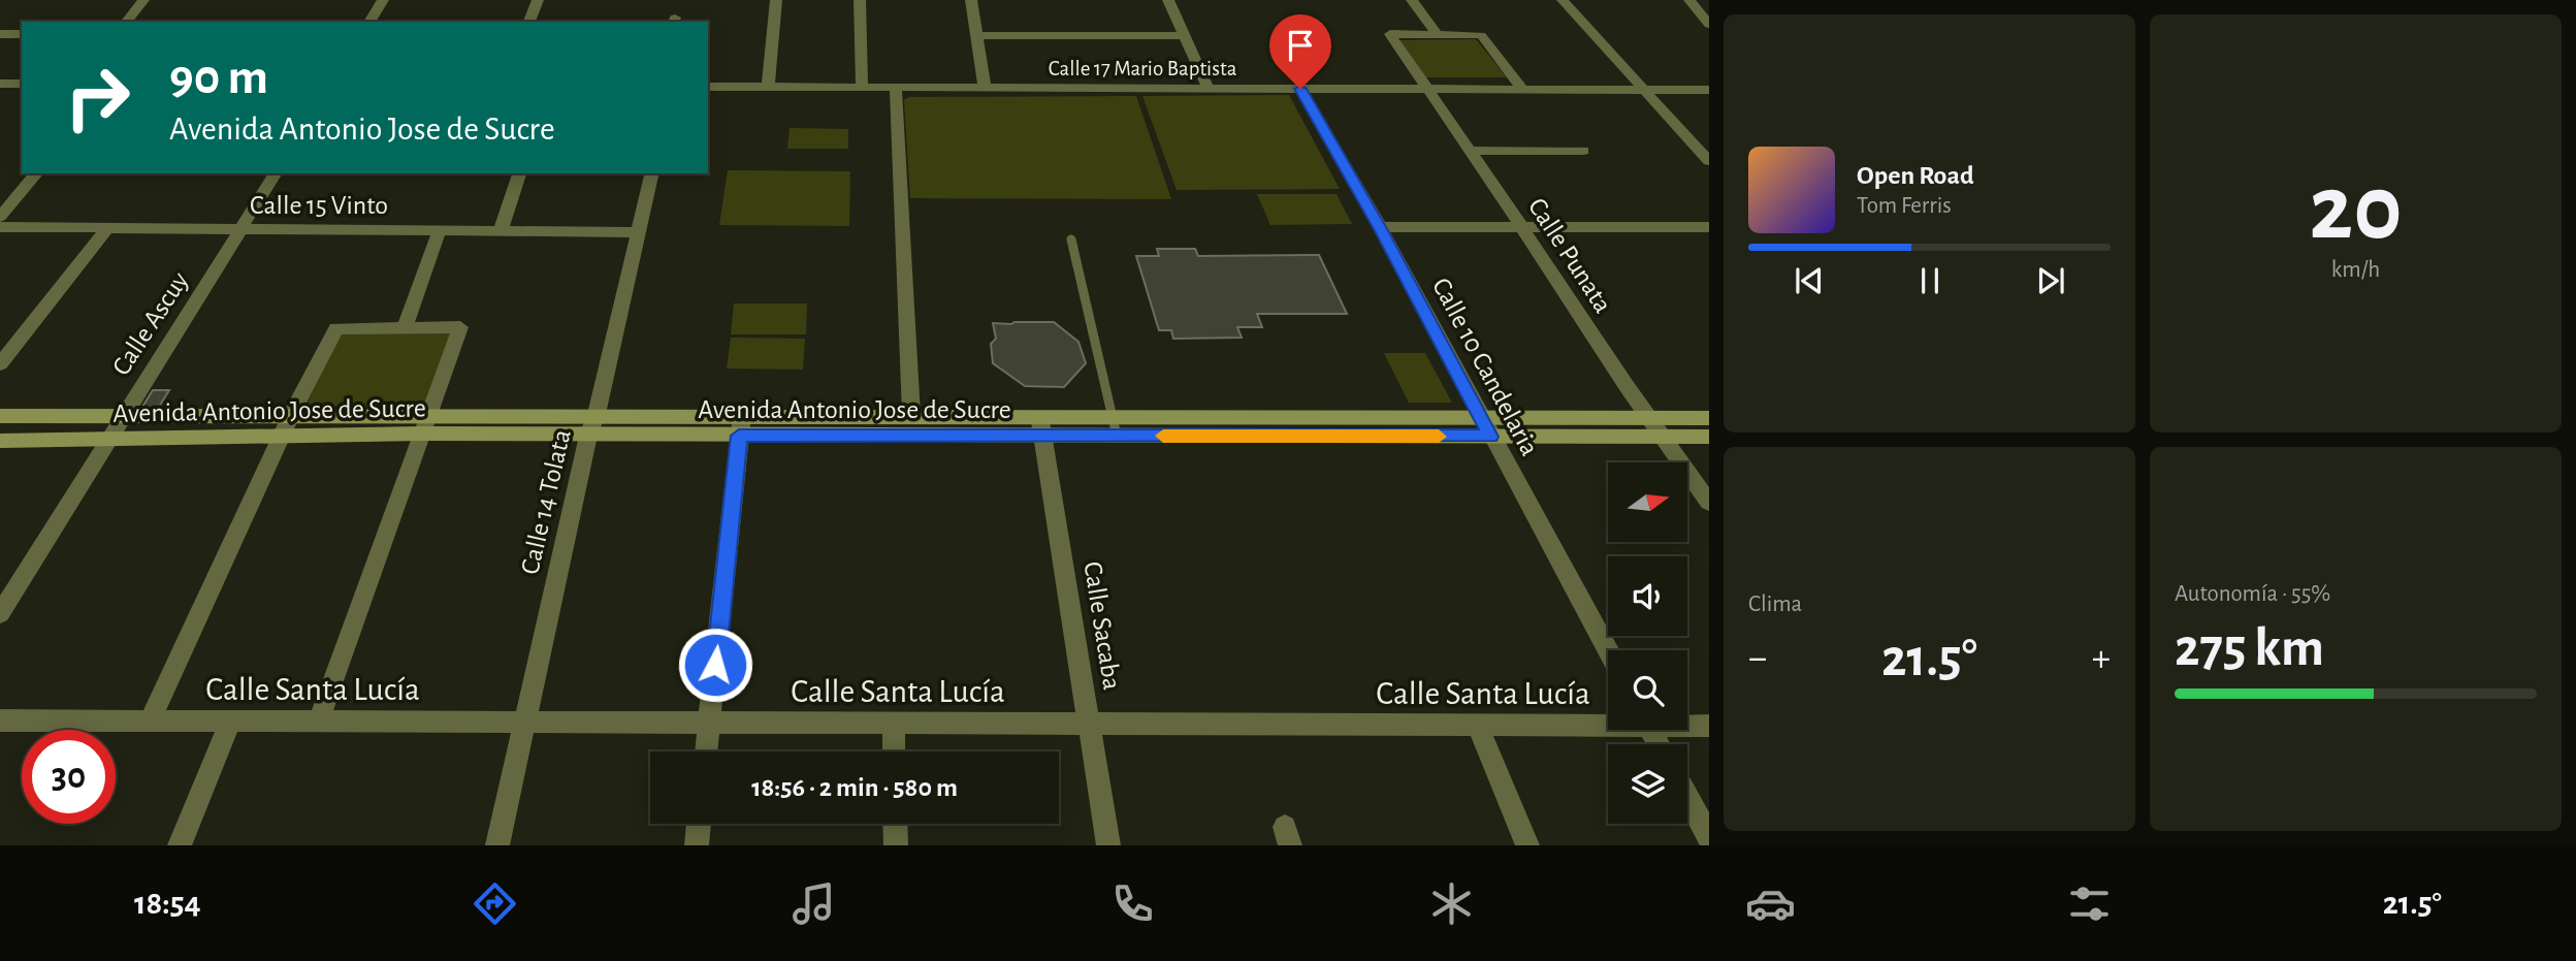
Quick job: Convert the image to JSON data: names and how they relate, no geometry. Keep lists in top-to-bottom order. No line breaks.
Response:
{"streets":{"main road":["Avenida Antonio Jose de Sucre"],"street":["Calle 17 Mario Baptista","Calle 15 Vinto","Calle Punata","Calle Ascuy","Calle 10 Candelaria","Calle 14 Tolata","Calle Sacaba","Calle Santa Lucía"]},"crossings":[["Calle 17 Mario Baptista","Calle Punata"],["Calle 17 Mario Baptista","Calle 10 Candelaria"],["Calle 15 Vinto","Calle Ascuy"],["Calle 15 Vinto","Calle 14 Tolata"],["Calle Punata","Avenida Antonio Jose de Sucre"],["Calle Ascuy","Avenida Antonio Jose de Sucre"],["Calle 10 Candelaria","Avenida Antonio Jose de Sucre"],["Avenida Antonio Jose de Sucre","Calle 14 Tolata"],["Avenida Antonio Jose de Sucre","Calle Sacaba"],["Calle 14 Tolata","Calle Santa Lucía"],["Calle Sacaba","Calle Santa Lucía"]],"north":"right","page":{"tile":[["20","km/h"],"Clima",["Autonomía · 55%","275 km"]],"turn":["90 m","Avenida Antonio Jose de Sucre"],"song":["Open Road","Tom Ferris"],"heat":["−","21.5°","+"],"limit":"30","trip":"18:56 · 2 min · 580 m","tabs":["18:54","21.5°"]}}
